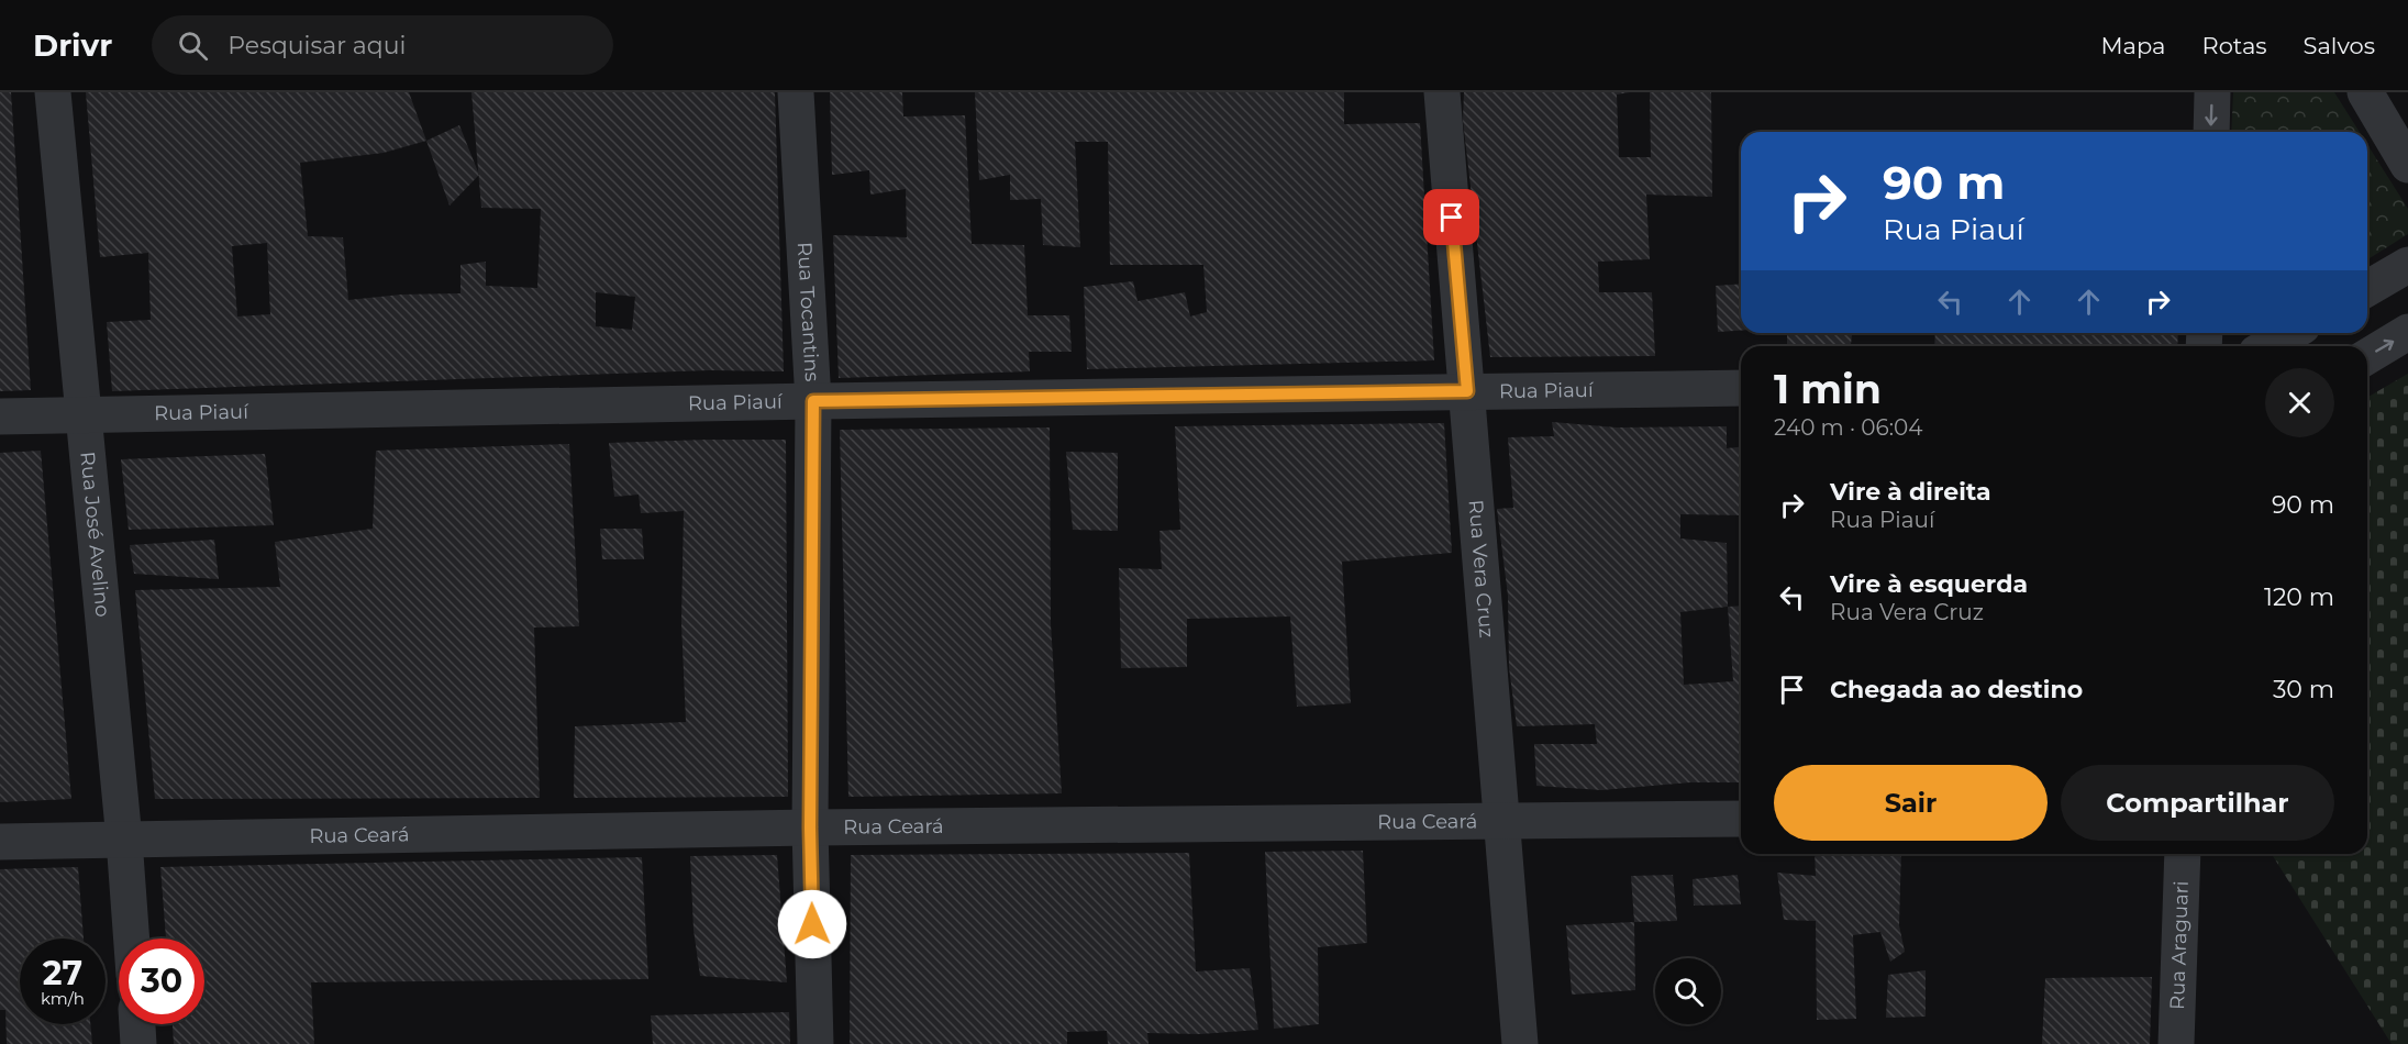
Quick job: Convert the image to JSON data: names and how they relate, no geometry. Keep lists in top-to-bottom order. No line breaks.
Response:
{"streets":{"street":["Rua Tocantins","Rua Piauí","Rua José Avelino","Rua Vera Cruz","Rua Ceará","Rua Araguari"]},"crossings":[["Rua Tocantins","Rua Piauí"],["Rua Tocantins","Rua Ceará"],["Rua Piauí","Rua José Avelino"],["Rua Piauí","Rua Vera Cruz"],["Rua José Avelino","Rua Ceará"],["Rua Vera Cruz","Rua Ceará"]],"page":{"header":"Drivr","search":"Pesquisar aqui","nav":["Mapa","Rotas","Salvos"],"turn":["90 m","Rua Piauí"],"heading":["1 min","240 m · 06:04"],"list":[{"name":"Vire à direita","note":"Rua Piauí","value":"90 m"},{"name":"Vire à esquerda","note":"Rua Vera Cruz","value":"120 m"},{"name":"Chegada ao destino","value":"30 m"}],"buttons":["Sair","Compartilhar"],"speed":"27 km/h","limit":"30"}}
